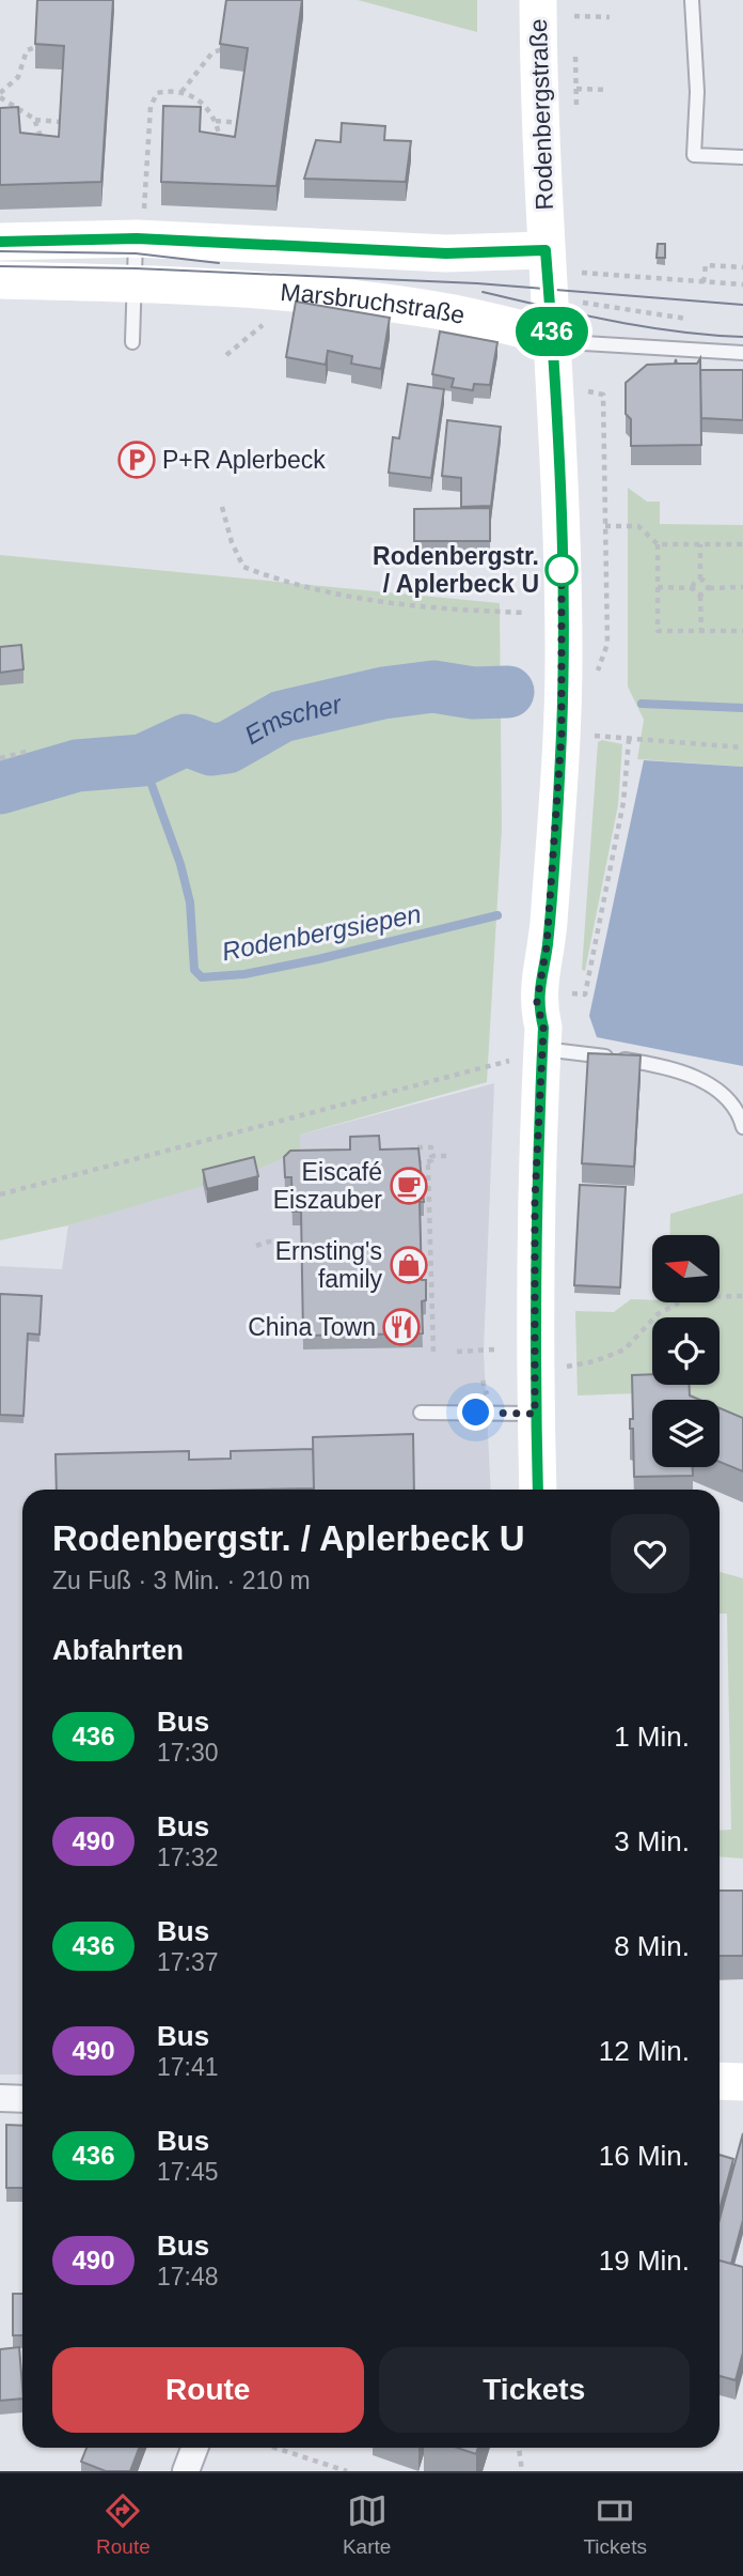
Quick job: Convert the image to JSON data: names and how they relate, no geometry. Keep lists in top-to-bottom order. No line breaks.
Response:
{"streets":{"main road":["Rodenbergstraße","Marsbruchstraße"]},"crossings":[["Rodenbergstraße","Marsbruchstraße"]],"water":["Emscher","Rodenbergsiepen"],"places":{"parking":["P+R Aplerbeck"],"other":["Rodenbergstr. / Aplerbeck U"],"cafe":["Eiscafé Eiszauber"],"shop":["Ernsting's family"],"restaurant":["China Town"]},"lines":["bus line 436"],"north":"left","page":{"on_map":"436","heading":[["Rodenbergstr. / Aplerbeck U","Zu Fuß · 3 Min. · 210 m"],"Abfahrten"],"list":[{"mark":"436","name":"Bus","note":"17:30","value":"1 Min."},{"mark":"490","name":"Bus","note":"17:32","value":"3 Min."},{"mark":"436","name":"Bus","note":"17:37","value":"8 Min."},{"mark":"490","name":"Bus","note":"17:41","value":"12 Min."},{"mark":"436","name":"Bus","note":"17:45","value":"16 Min."},{"mark":"490","name":"Bus","note":"17:48","value":"19 Min."}],"buttons":["Route","Tickets"],"tabs":["Route","Karte","Tickets"]}}
